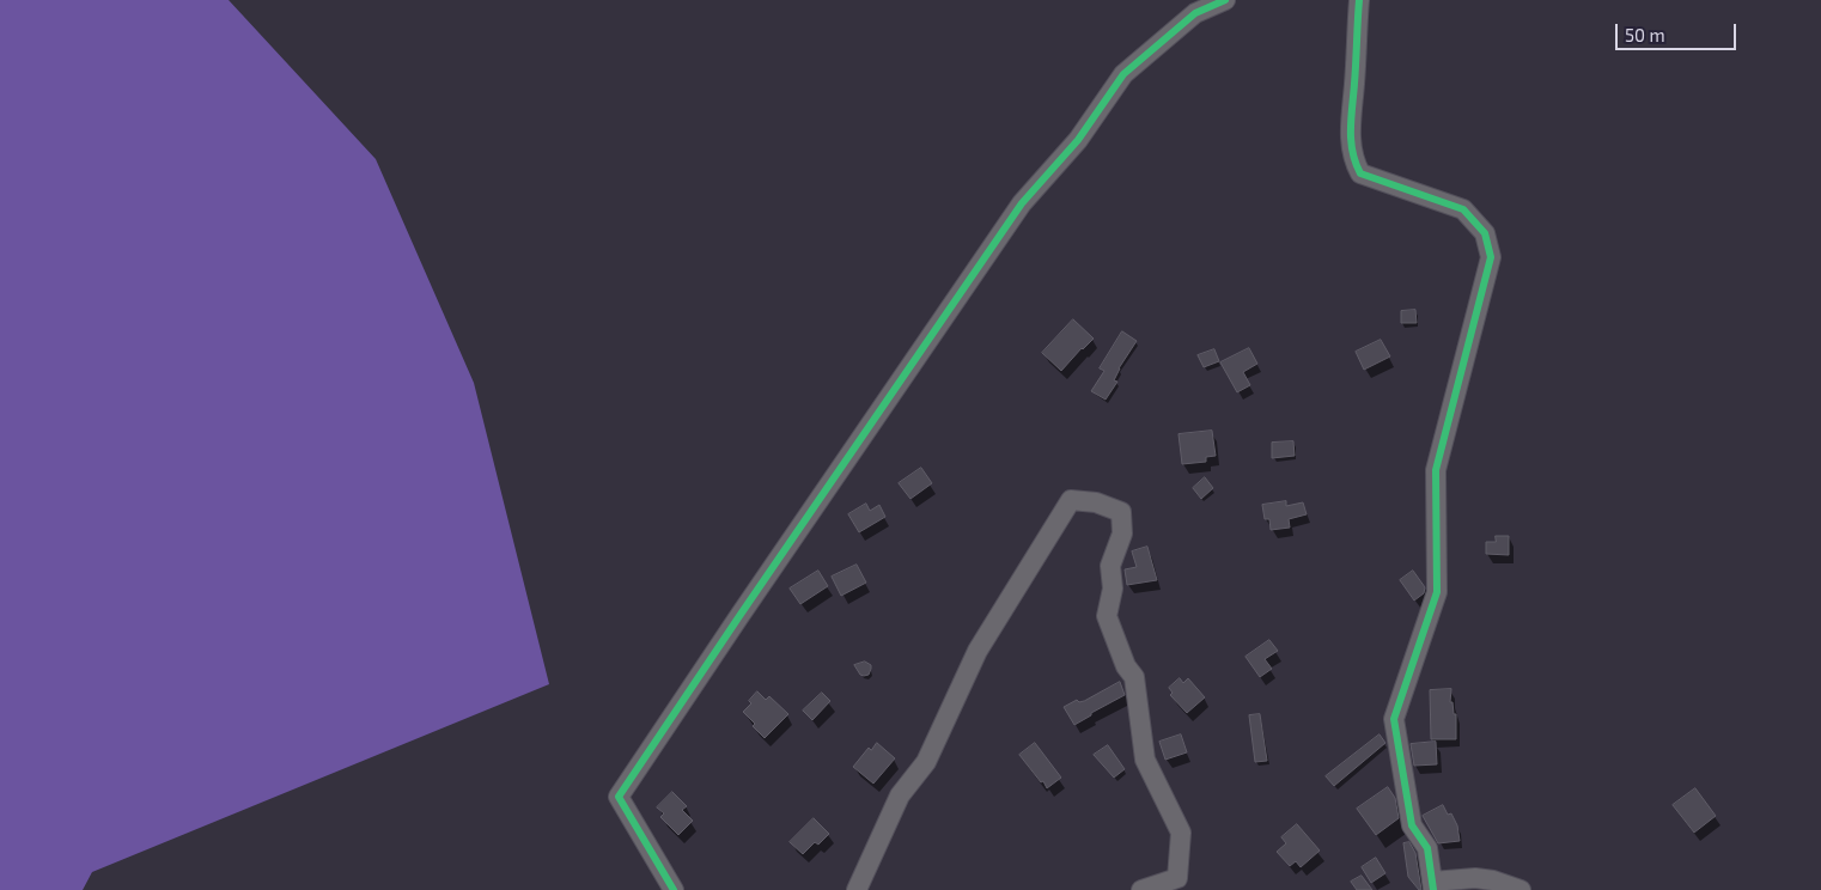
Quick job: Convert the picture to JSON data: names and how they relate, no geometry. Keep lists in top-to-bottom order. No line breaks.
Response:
{"scale_bar":"50 m"}
